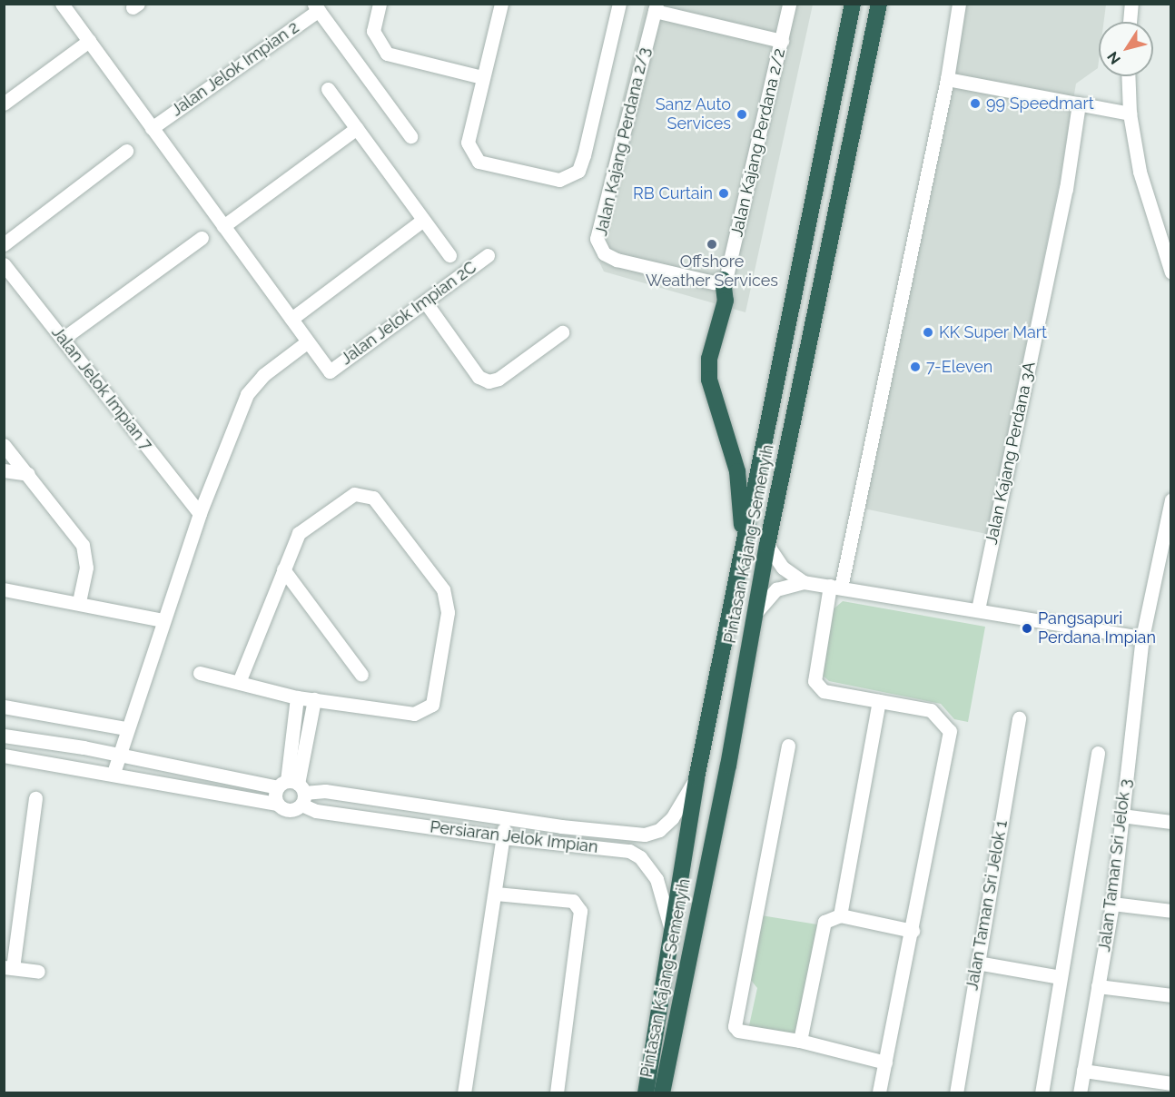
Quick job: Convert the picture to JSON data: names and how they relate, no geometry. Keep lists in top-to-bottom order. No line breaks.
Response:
{"streets":{"highway":["Pintasan Kajang-Semenyih"],"street":["Jalan Jelok Impian 2","Jalan Kajang Perdana 2/3","Jalan Kajang Perdana 2/2","Jalan Jelok Impian 2C","Jalan Jelok Impian 7","Jalan Kajang Perdana 3A","Persiaran Jelok Impian","Jalan Taman Sri Jelok 3","Jalan Taman Sri Jelok 1"]},"crossings":[["Jalan Kajang Perdana 2/3","Jalan Kajang Perdana 2/2"],["Pintasan Kajang-Semenyih","Persiaran Jelok Impian"]],"places":["99 Speedmart","Sanz Auto Services","RB Curtain","Offshore Weather Services","KK Super Mart","7-Eleven","Pangsapuri Perdana Impian"],"north":"bottom left"}
